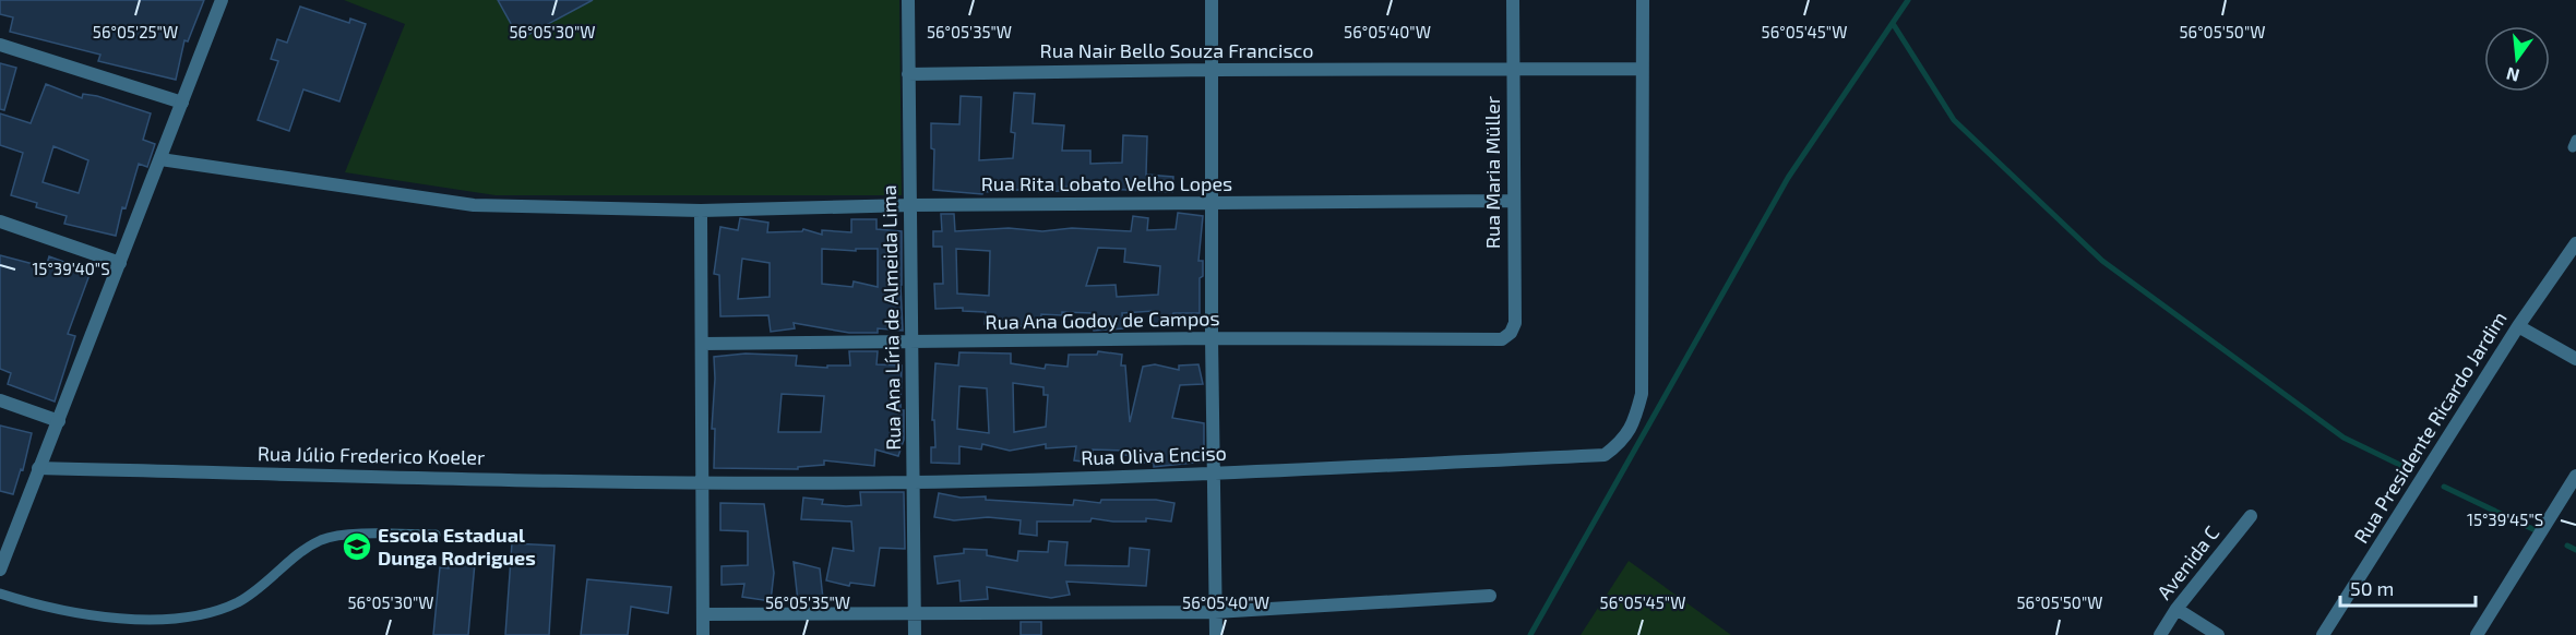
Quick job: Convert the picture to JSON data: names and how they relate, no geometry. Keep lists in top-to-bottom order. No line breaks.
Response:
{"streets":{"street":["Rua Nair Bello Souza Francisco","Rua Maria Müller","Rua Rita Lobato Velho Lopes","Rua Ana Líria de Almeida Lima","Rua Ana Godoy de Campos","Rua Presidente Ricardo Jardim","Rua Júlio Frederico Koeler","Rua Oliva Enciso","Avenida C"]},"crossings":[["Rua Nair Bello Souza Francisco","Rua Maria Müller"],["Rua Nair Bello Souza Francisco","Rua Ana Líria de Almeida Lima"],["Rua Nair Bello Souza Francisco","Rua Oliva Enciso"],["Rua Maria Müller","Rua Rita Lobato Velho Lopes"],["Rua Maria Müller","Rua Ana Godoy de Campos"],["Rua Rita Lobato Velho Lopes","Rua Ana Líria de Almeida Lima"],["Rua Ana Líria de Almeida Lima","Rua Ana Godoy de Campos"],["Rua Ana Líria de Almeida Lima","Rua Oliva Enciso"],["Rua Júlio Frederico Koeler","Rua Oliva Enciso"]],"places":{"school or university":["Escola Estadual Dunga Rodrigues"]},"scale_bar":"50 m","north":"bottom","coordinates":["56°05'25\"W","56°05'30\"W","56°05'35\"W","56°05'40\"W","56°05'45\"W","56°05'50\"W","15°39'40\"S","15°39'45\"S"]}
